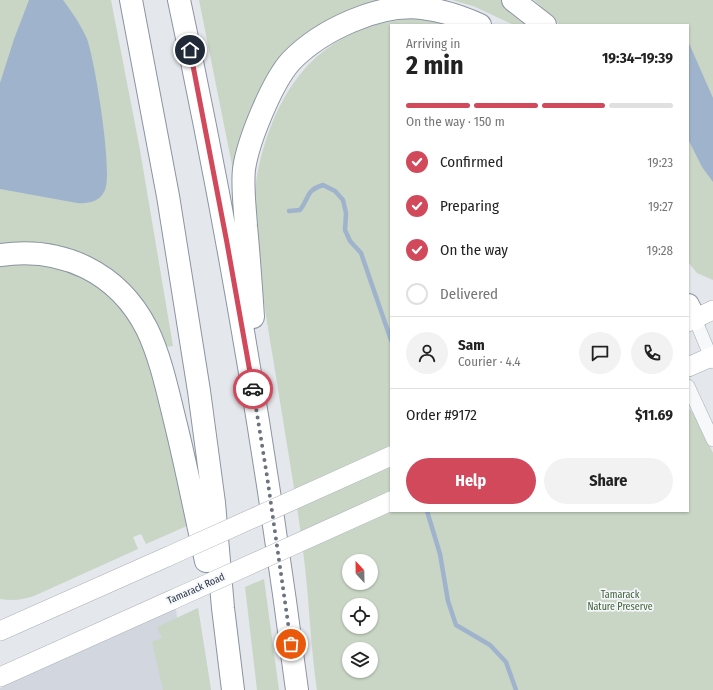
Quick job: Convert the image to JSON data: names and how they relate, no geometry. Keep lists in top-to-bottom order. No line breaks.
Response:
{"streets":{"street":["Tamarack Road"]},"parks":["Tamarack Nature Preserve"],"north":"top","page":{"heading":["2 min","Arriving in","19:34–19:39"],"panel":["Sam","Courier · 4.4","Order #9172","$11.69"],"bar":"On the way · 150 m","list":[["Confirmed","19:23"],["Preparing","19:27"],["On the way","19:28"],"Delivered"],"buttons":["Help","Share"]}}
